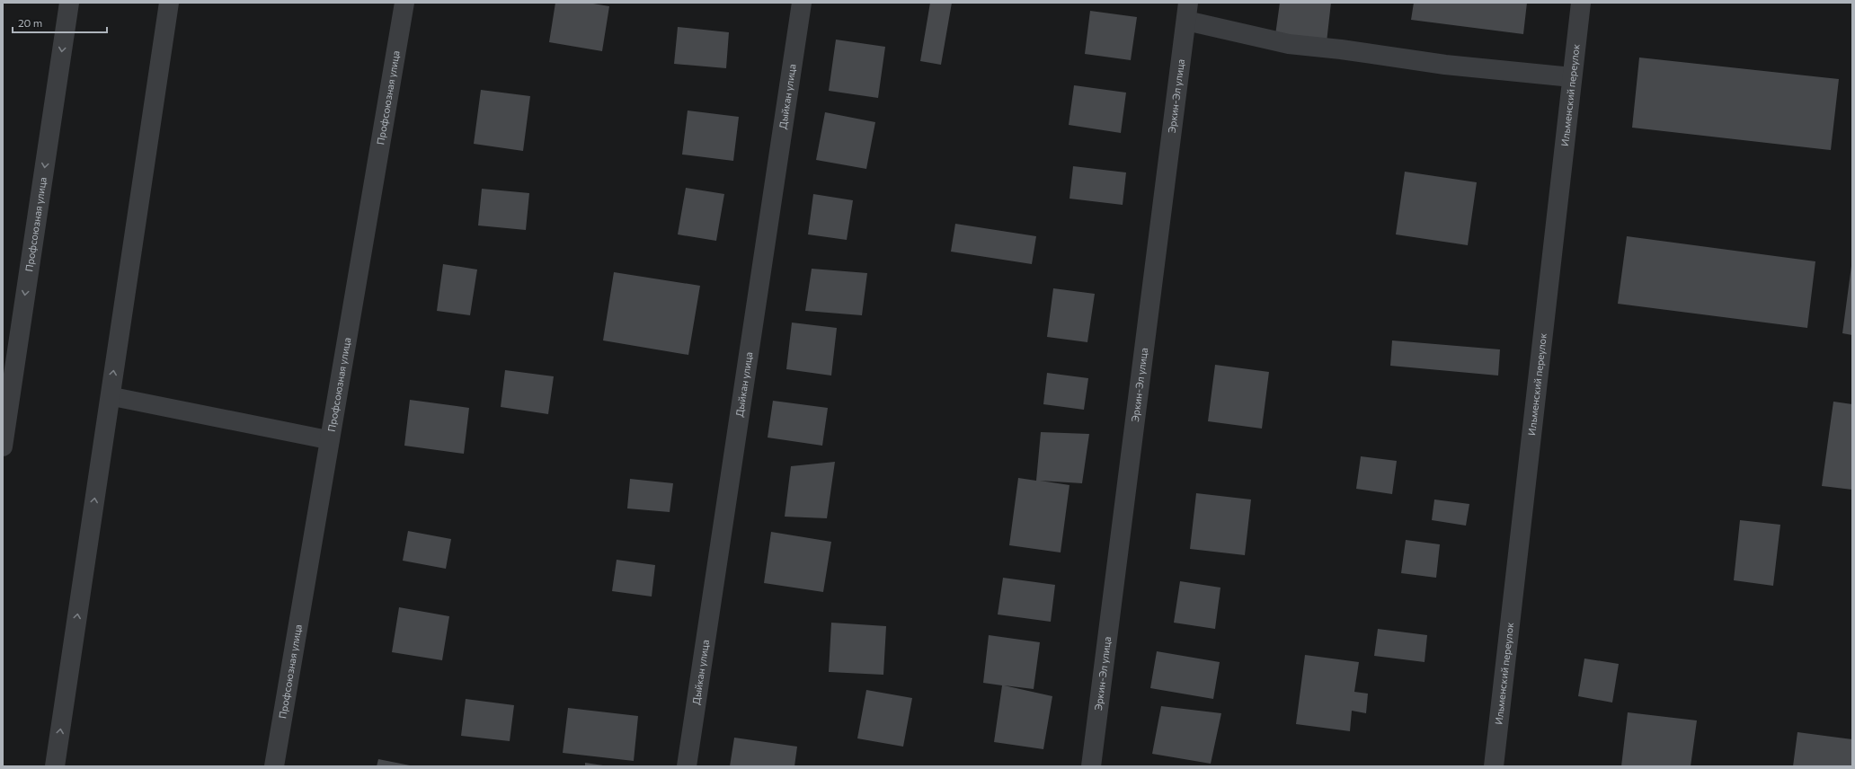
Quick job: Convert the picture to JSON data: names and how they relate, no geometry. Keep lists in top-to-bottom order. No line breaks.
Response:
{"streets":{"street":["Ильменский переулок","Эркин-Эл улица","Дыйкан улица","Профсоюзная улица"]},"scale_bar":"20 m"}
